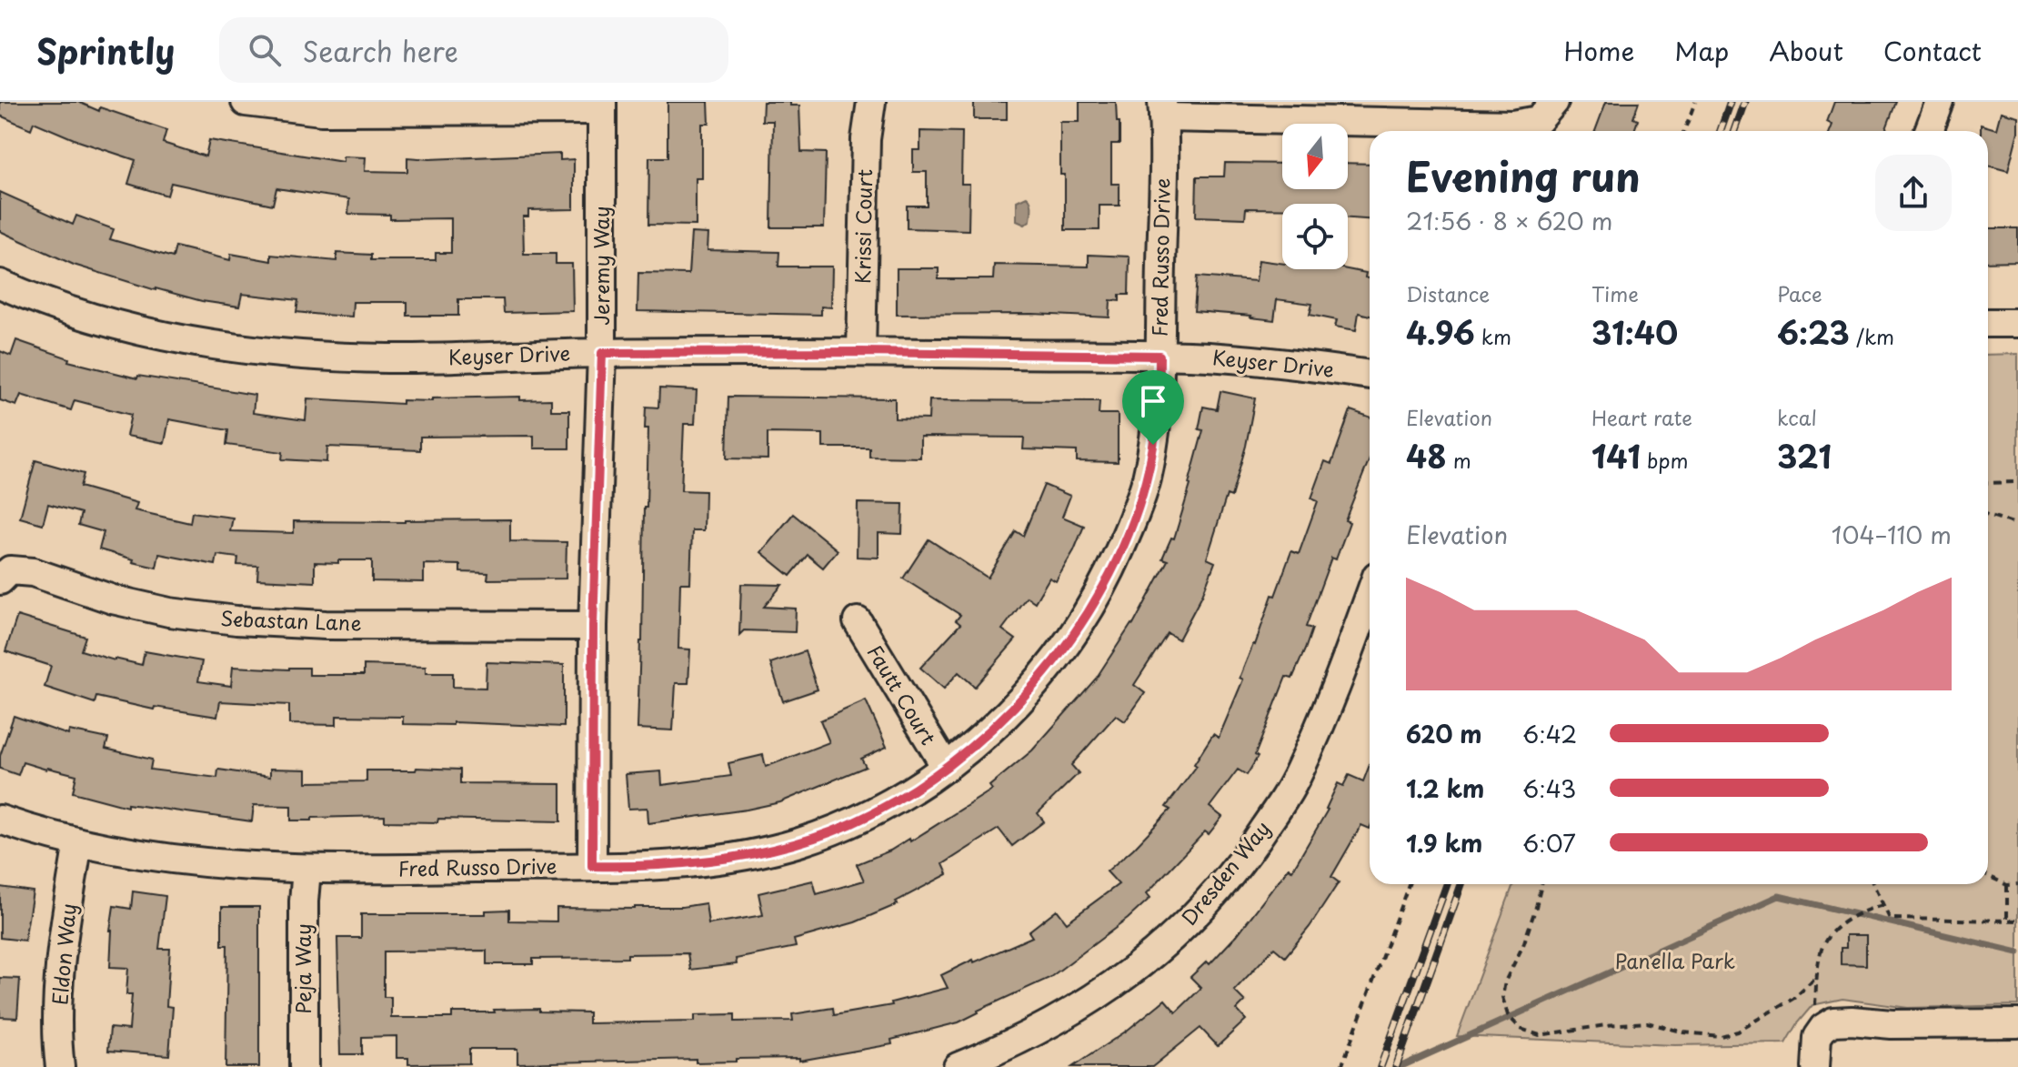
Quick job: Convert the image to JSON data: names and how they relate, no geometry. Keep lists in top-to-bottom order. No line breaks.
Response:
{"streets":{"street":["Krissi Court","Fred Russo Drive","Jeremy Way","Keyser Drive","Sebastan Lane","Fautt Court","Dresden Way","Eldon Way","Peja Way"]},"crossings":[["Krissi Court","Keyser Drive"],["Fred Russo Drive","Jeremy Way"],["Fred Russo Drive","Keyser Drive"],["Fred Russo Drive","Fautt Court"],["Fred Russo Drive","Eldon Way"],["Fred Russo Drive","Peja Way"],["Jeremy Way","Keyser Drive"],["Jeremy Way","Sebastan Lane"]],"parks":["Panella Park"],"north":"bottom","page":{"header":"Sprintly","search":"Search here","nav":["Home","Map","About","Contact"],"heading":["Evening run","21:56 · 8 × 620 m"],"stats":[["Distance","4.96 km"],["Time","31:40"],["Pace","6:23 /km"],["Elevation","48 m"],["Heart rate","141 bpm"],["kcal","321"]],"chart":["Elevation","104–110 m"],"list":[{"name":"620 m","note":"6:42"},{"name":"1.2 km","note":"6:43"},{"name":"1.9 km","note":"6:07"}]}}
